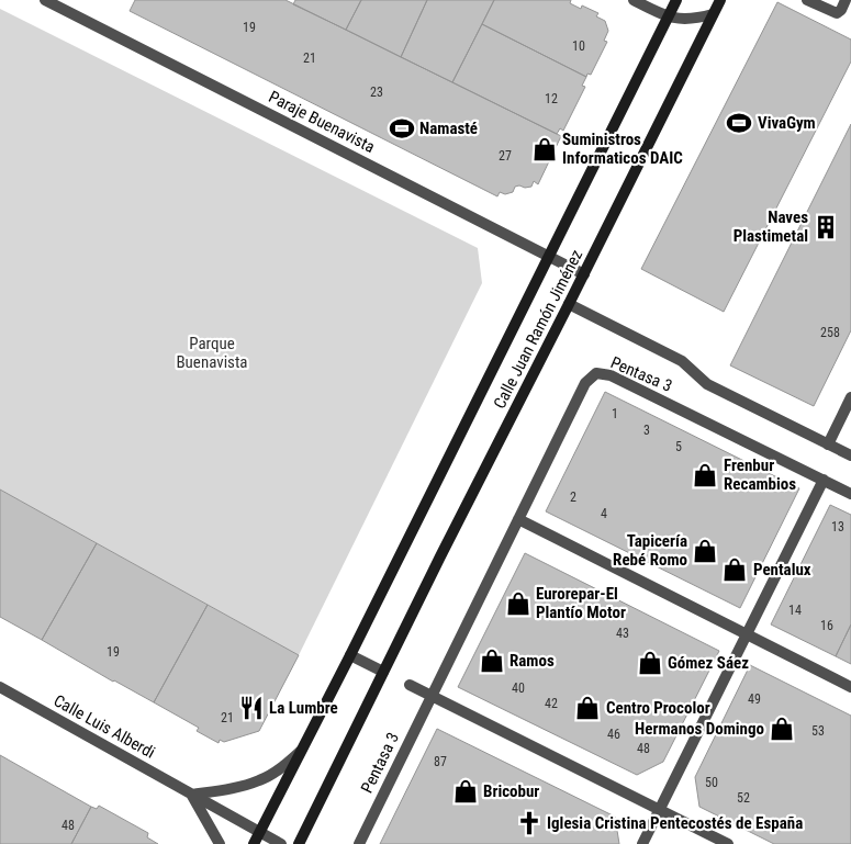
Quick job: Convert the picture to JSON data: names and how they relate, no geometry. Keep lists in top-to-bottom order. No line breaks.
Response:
{"streets":{"main road":["Calle Juan Ramón Jiménez"],"street":["Paraje Buenavista","Pentasa 3","Calle Luis Alberdi"]},"crossings":[["Paraje Buenavista","Calle Juan Ramón Jiménez"],["Calle Juan Ramón Jiménez","Calle Luis Alberdi"]],"parks":["Parque Buenavista"],"places":{"sports":["VivaGym","Namasté"],"shop":["Suministros Informaticos DAIC","Frenbur Recambios","Tapicería Rebé Romo","Pentalux","Eurorepar-El Plantío Motor","Ramos","Gómez Sáez","Centro Procolor","Hermanos Domingo","Bricobur"],"building":["Naves Plastimetal"],"restaurant":["La Lumbre"],"church":["Iglesia Cristina Pentecostés de España"]},"house_numbers":["19","10","21","23","12","27","258","1","3","5","2","4","13","14","16","43","19","40","49","42","21","53","46","48","87","50","52","48"]}
